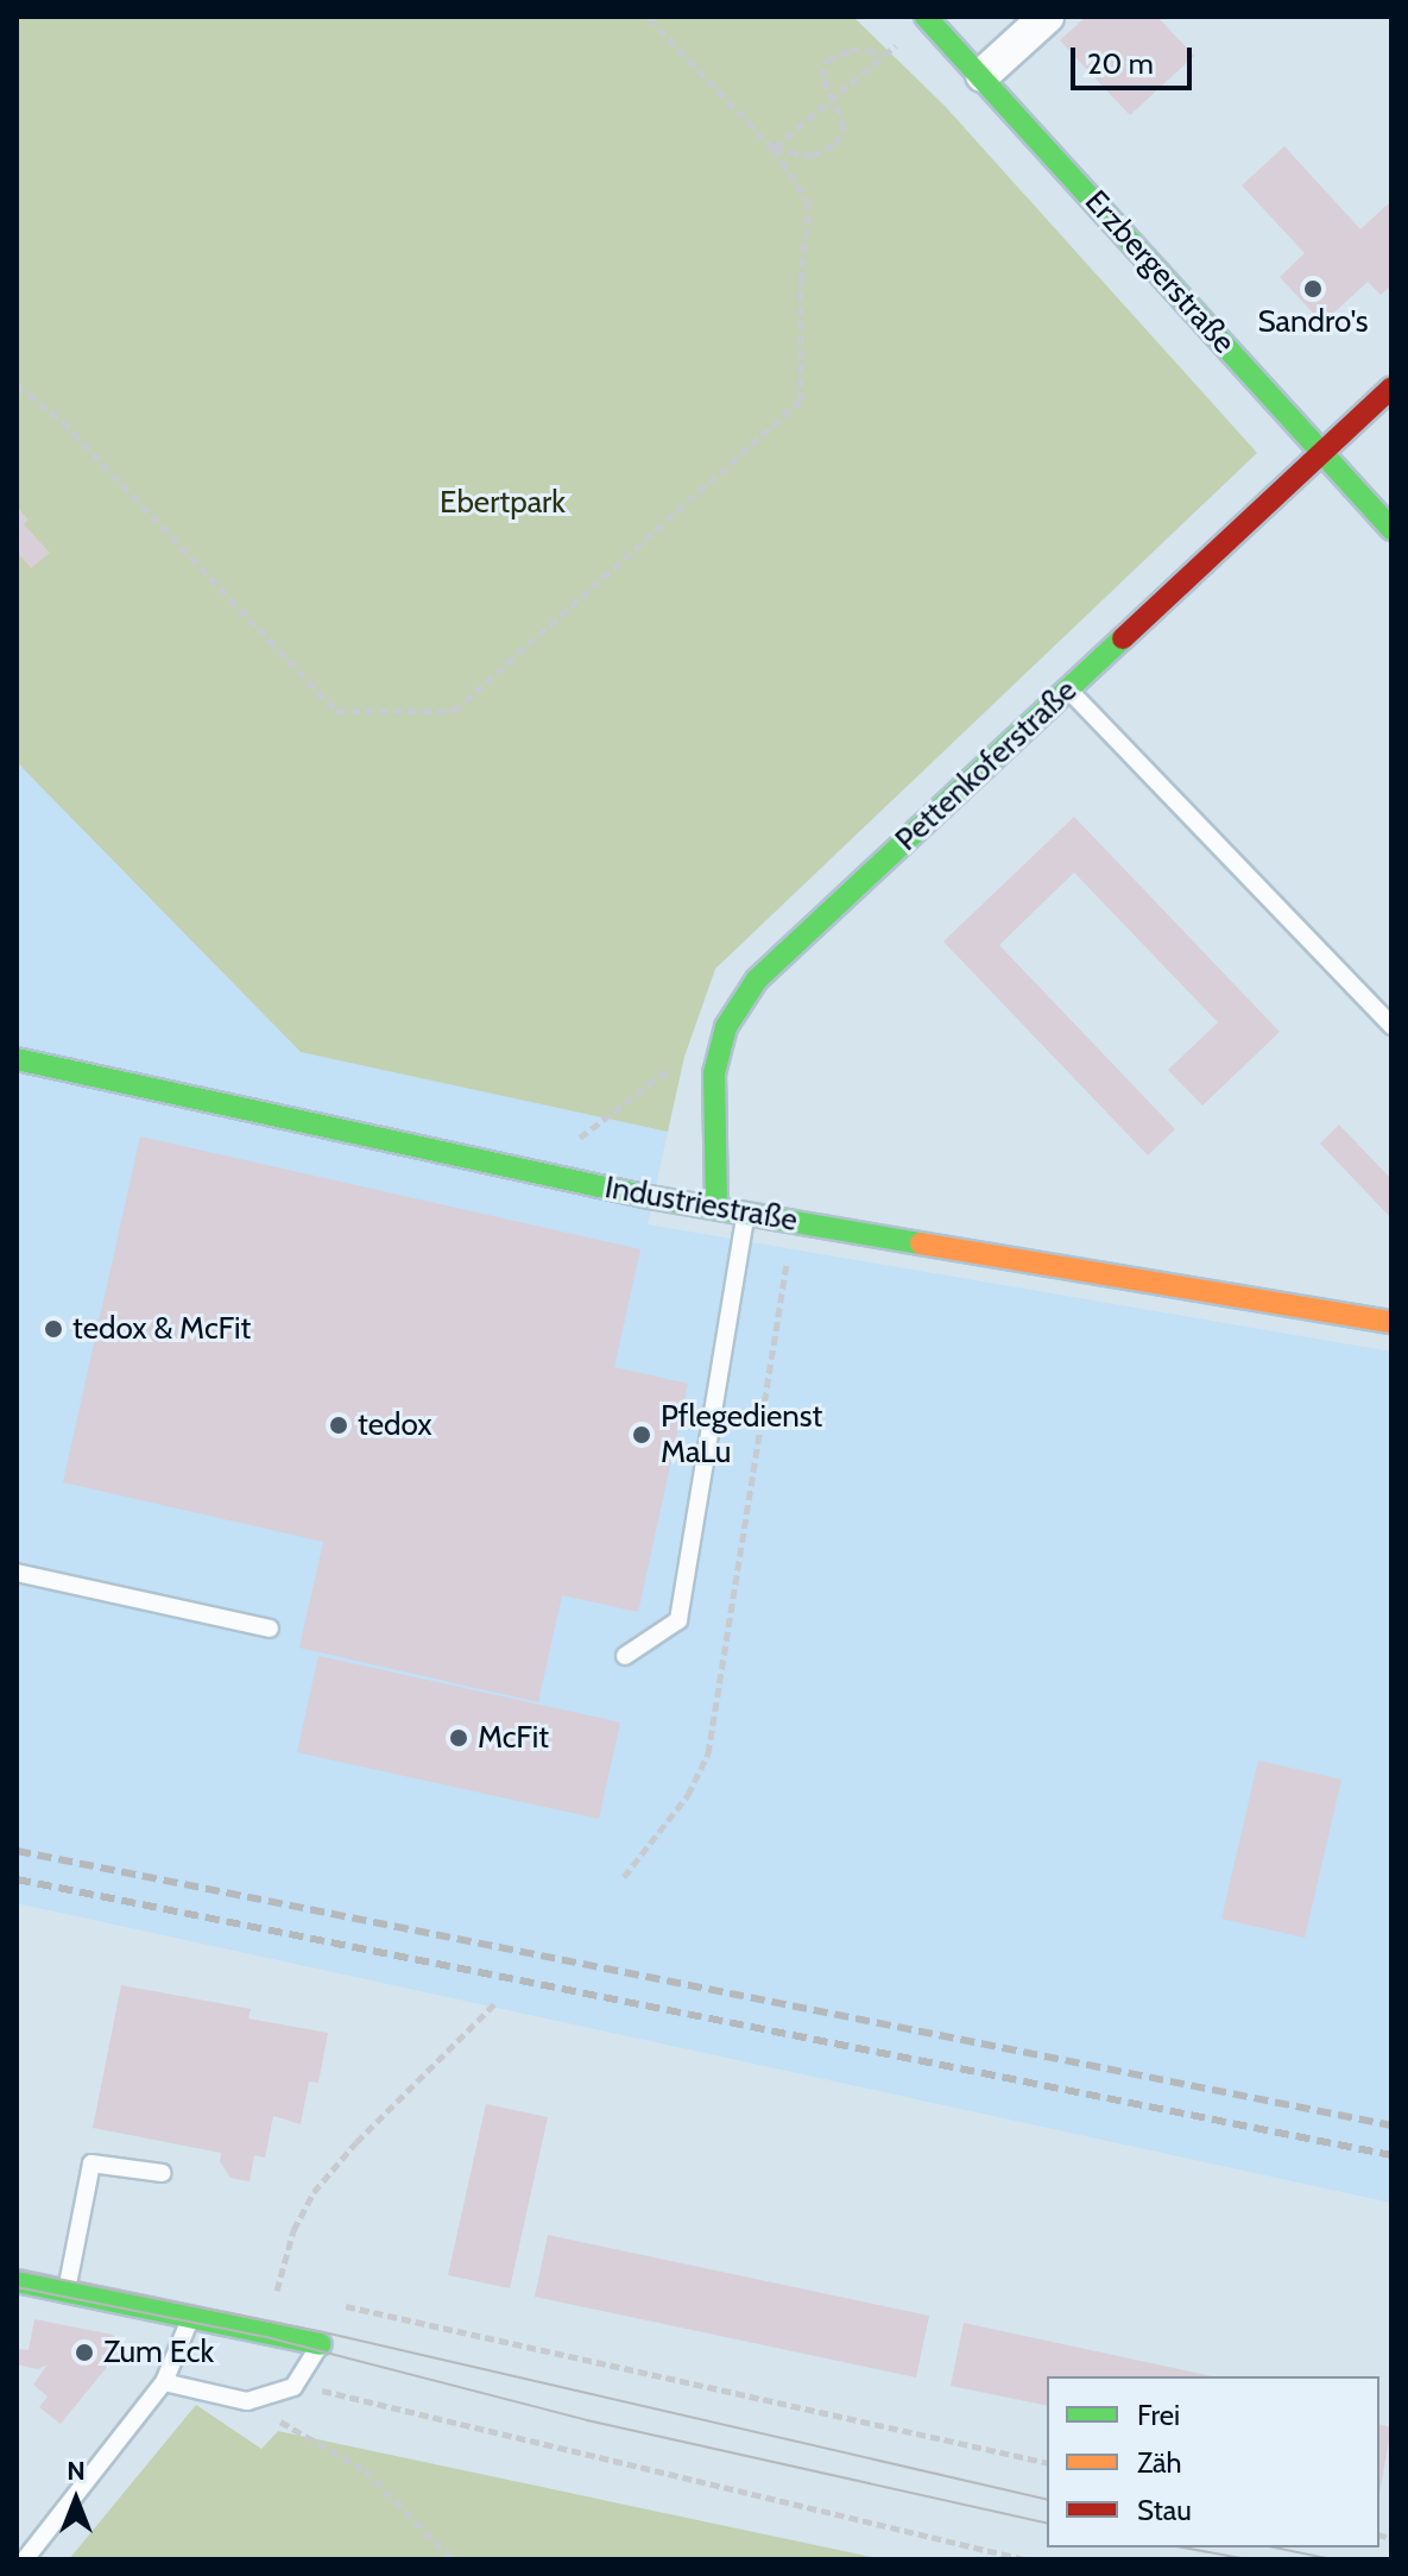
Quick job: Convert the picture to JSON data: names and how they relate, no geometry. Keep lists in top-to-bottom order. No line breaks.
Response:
{"streets":{"street":["Erzbergerstraße","Pettenkoferstraße","Industriestraße"]},"crossings":[["Erzbergerstraße","Pettenkoferstraße"],["Pettenkoferstraße","Industriestraße"]],"parks":["Ebertpark"],"places":["Sandro's","tedox & McFit","tedox","Pflegedienst MaLu","McFit","Zum Eck"],"legend":["Frei","Zäh","Stau"],"scale_bar":"20 m","north":"top"}
